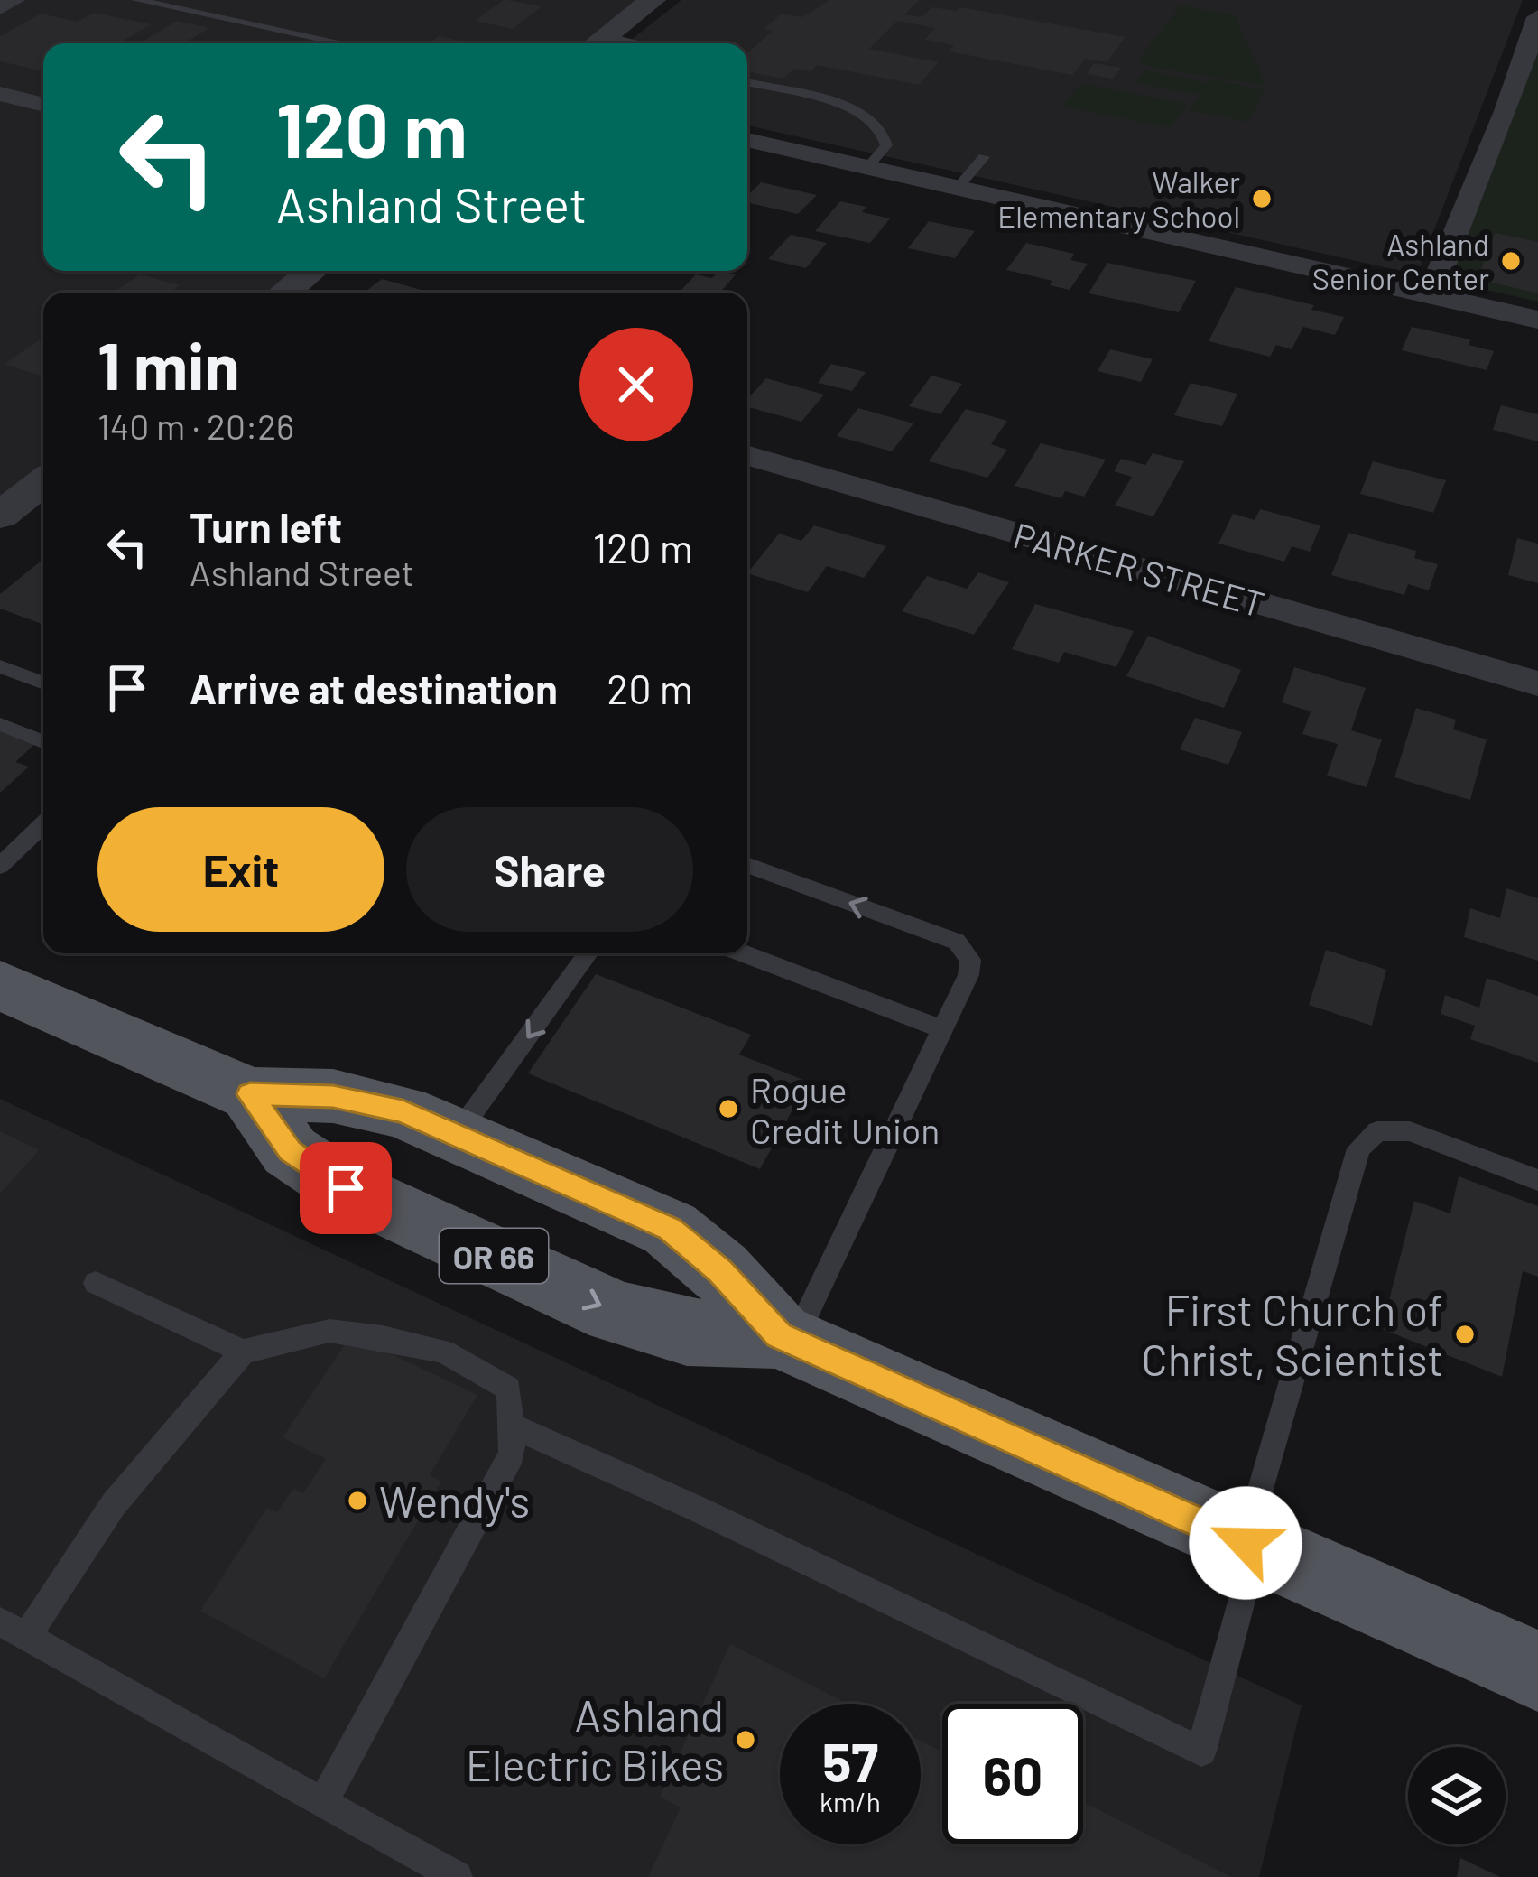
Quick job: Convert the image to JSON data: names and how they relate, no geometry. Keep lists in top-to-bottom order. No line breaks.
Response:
{"streets":{"main road":["OR 66"],"street":["PARKER STREET"]},"places":["Walker Elementary School","Ashland Senior Center","Rogue Credit Union","First Church of Christ, Scientist","Wendy's","Ashland Electric Bikes"],"page":{"turn":["120 m","Ashland Street"],"heading":["1 min","140 m · 20:26"],"list":[{"name":"Turn left","note":"Ashland Street","value":"120 m"},{"name":"Arrive at destination","value":"20 m"}],"buttons":["Exit","Share"],"speed":"57 km/h","limit":"60"}}
